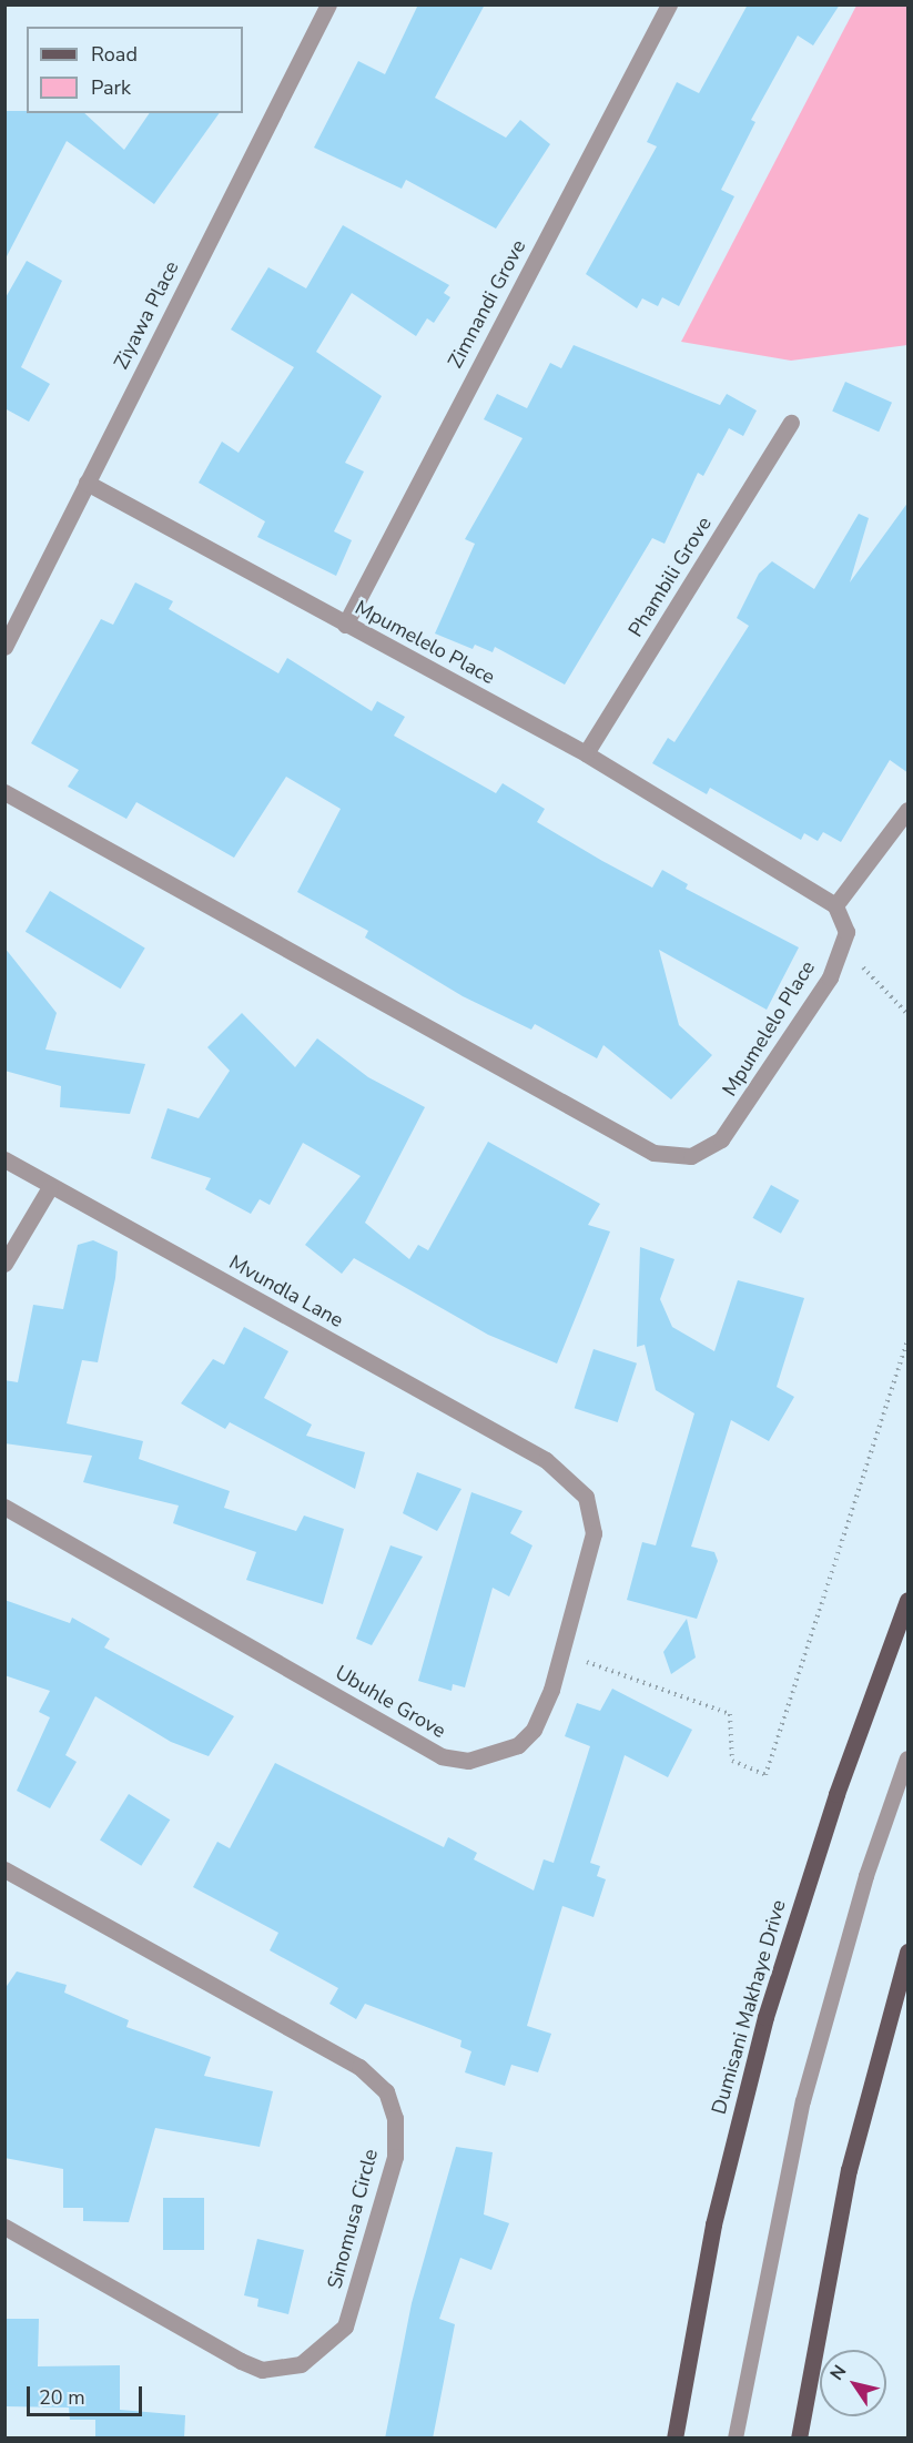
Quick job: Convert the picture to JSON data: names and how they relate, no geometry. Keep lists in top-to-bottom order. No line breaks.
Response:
{"streets":{"main road":["Dumisani Makhaye Drive"],"street":["Zimnandi Grove","Ziyawa Place","Phambili Grove","Mpumelelo Place","Mvundla Lane","Ubuhle Grove","Sinomusa Circle"]},"crossings":[["Zimnandi Grove","Mpumelelo Place"],["Ziyawa Place","Mpumelelo Place"],["Phambili Grove","Mpumelelo Place"],["Mvundla Lane","Ubuhle Grove"]],"legend":["Road","Park"],"scale_bar":"20 m","north":"top left"}
